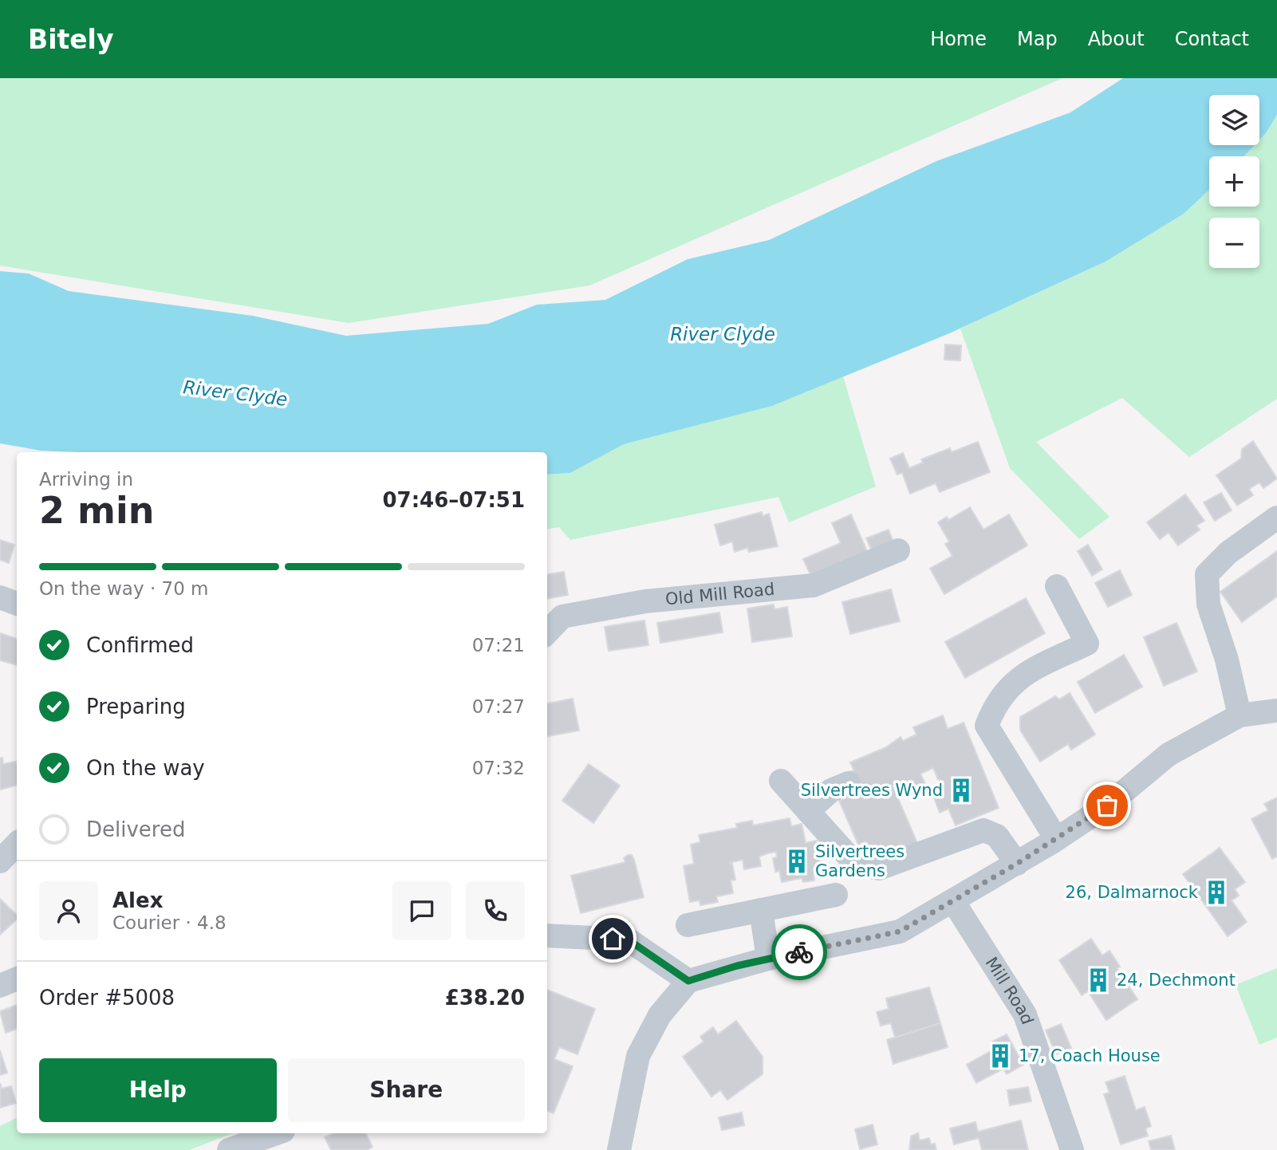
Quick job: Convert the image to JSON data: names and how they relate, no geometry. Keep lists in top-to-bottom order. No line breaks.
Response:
{"streets":{"street":["Old Mill Road","Mill Road"]},"water":["River Clyde"],"places":{"building":["Silvertrees Wynd","Silvertrees Gardens","26, Dalmarnock","24, Dechmont","17, Coach House"]},"page":{"header":"Bitely","nav":["Home","Map","About","Contact"],"map_buttons":["+","−"],"heading":["2 min","Arriving in","07:46–07:51"],"panel":["Alex","Courier · 4.8","Order #5008","£38.20"],"bar":"On the way · 70 m","list":[["Confirmed","07:21"],["Preparing","07:27"],["On the way","07:32"],"Delivered"],"buttons":["Help","Share"]}}
